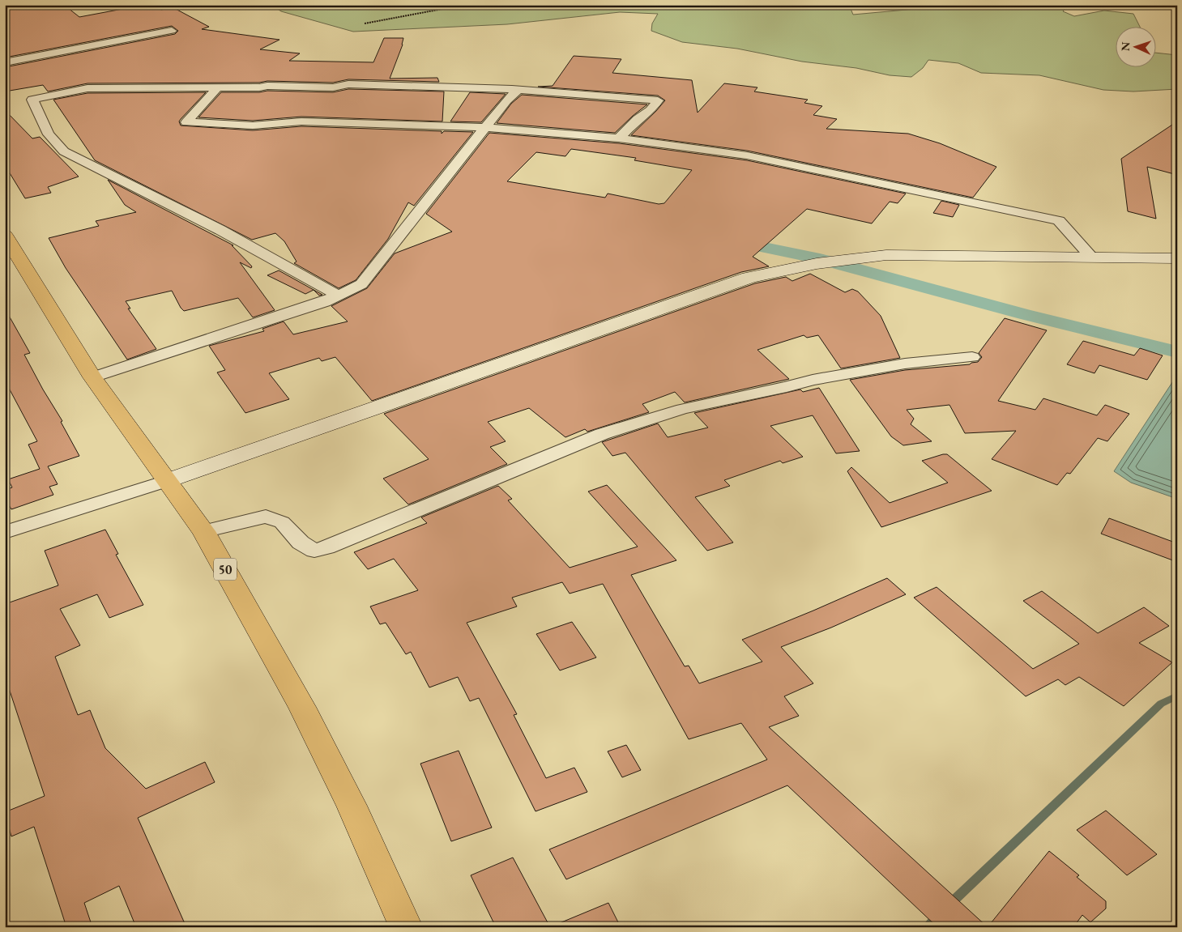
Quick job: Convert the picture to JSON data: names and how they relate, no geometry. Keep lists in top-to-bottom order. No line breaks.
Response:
{"streets":{"main road":["50"]},"north":"left"}
